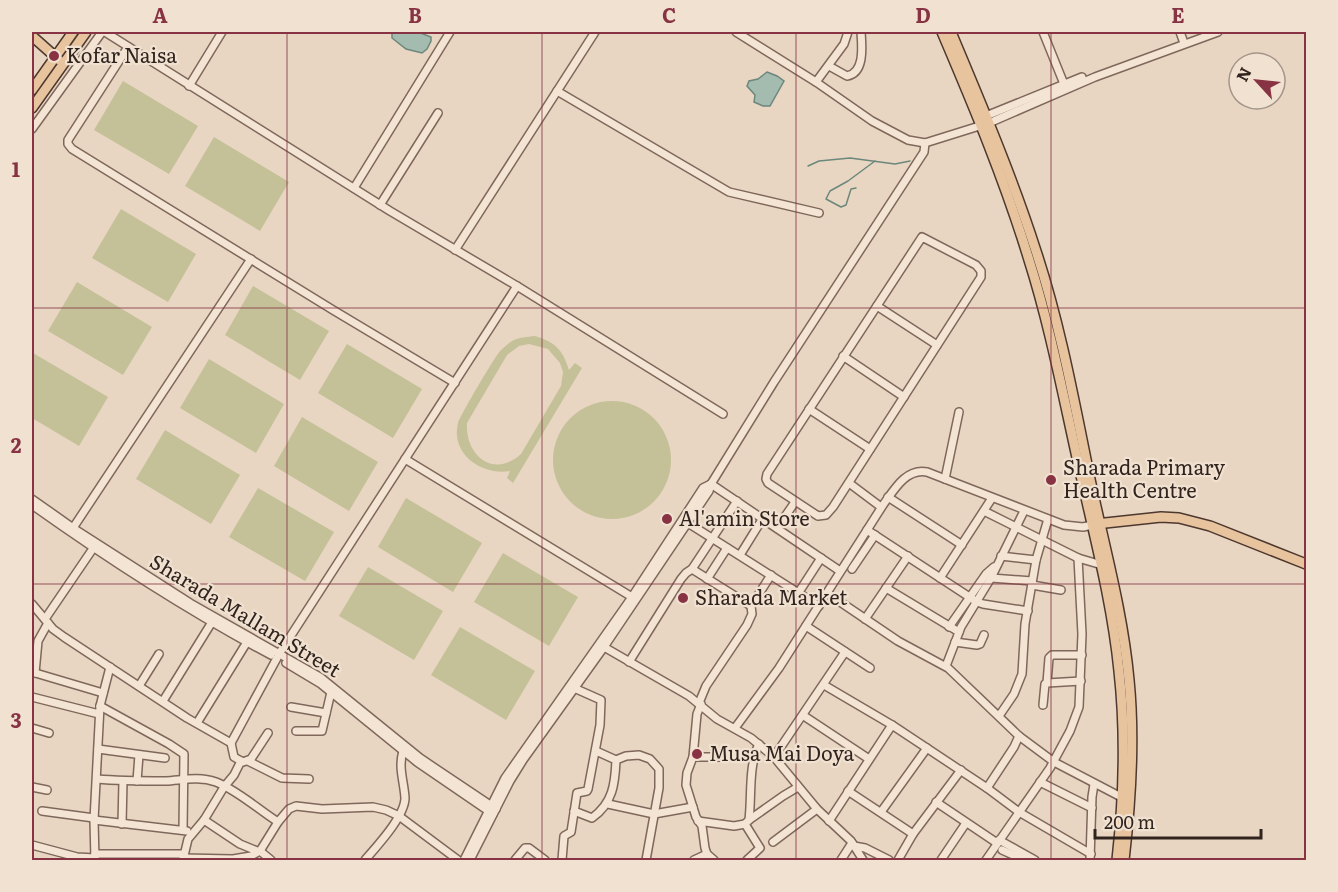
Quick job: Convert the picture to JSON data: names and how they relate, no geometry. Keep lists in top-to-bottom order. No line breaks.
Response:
{"streets":{"street":["Sharada Mallam Street"]},"places":["Kofar Naisa","Sharada Primary Health Centre","Al'amin Store","Sharada Market","Musa Mai Doya"],"scale_bar":"200 m","north":"top left","grid":{"columns":["A","B","C","D","E"],"rows":["1","2","3"]}}
